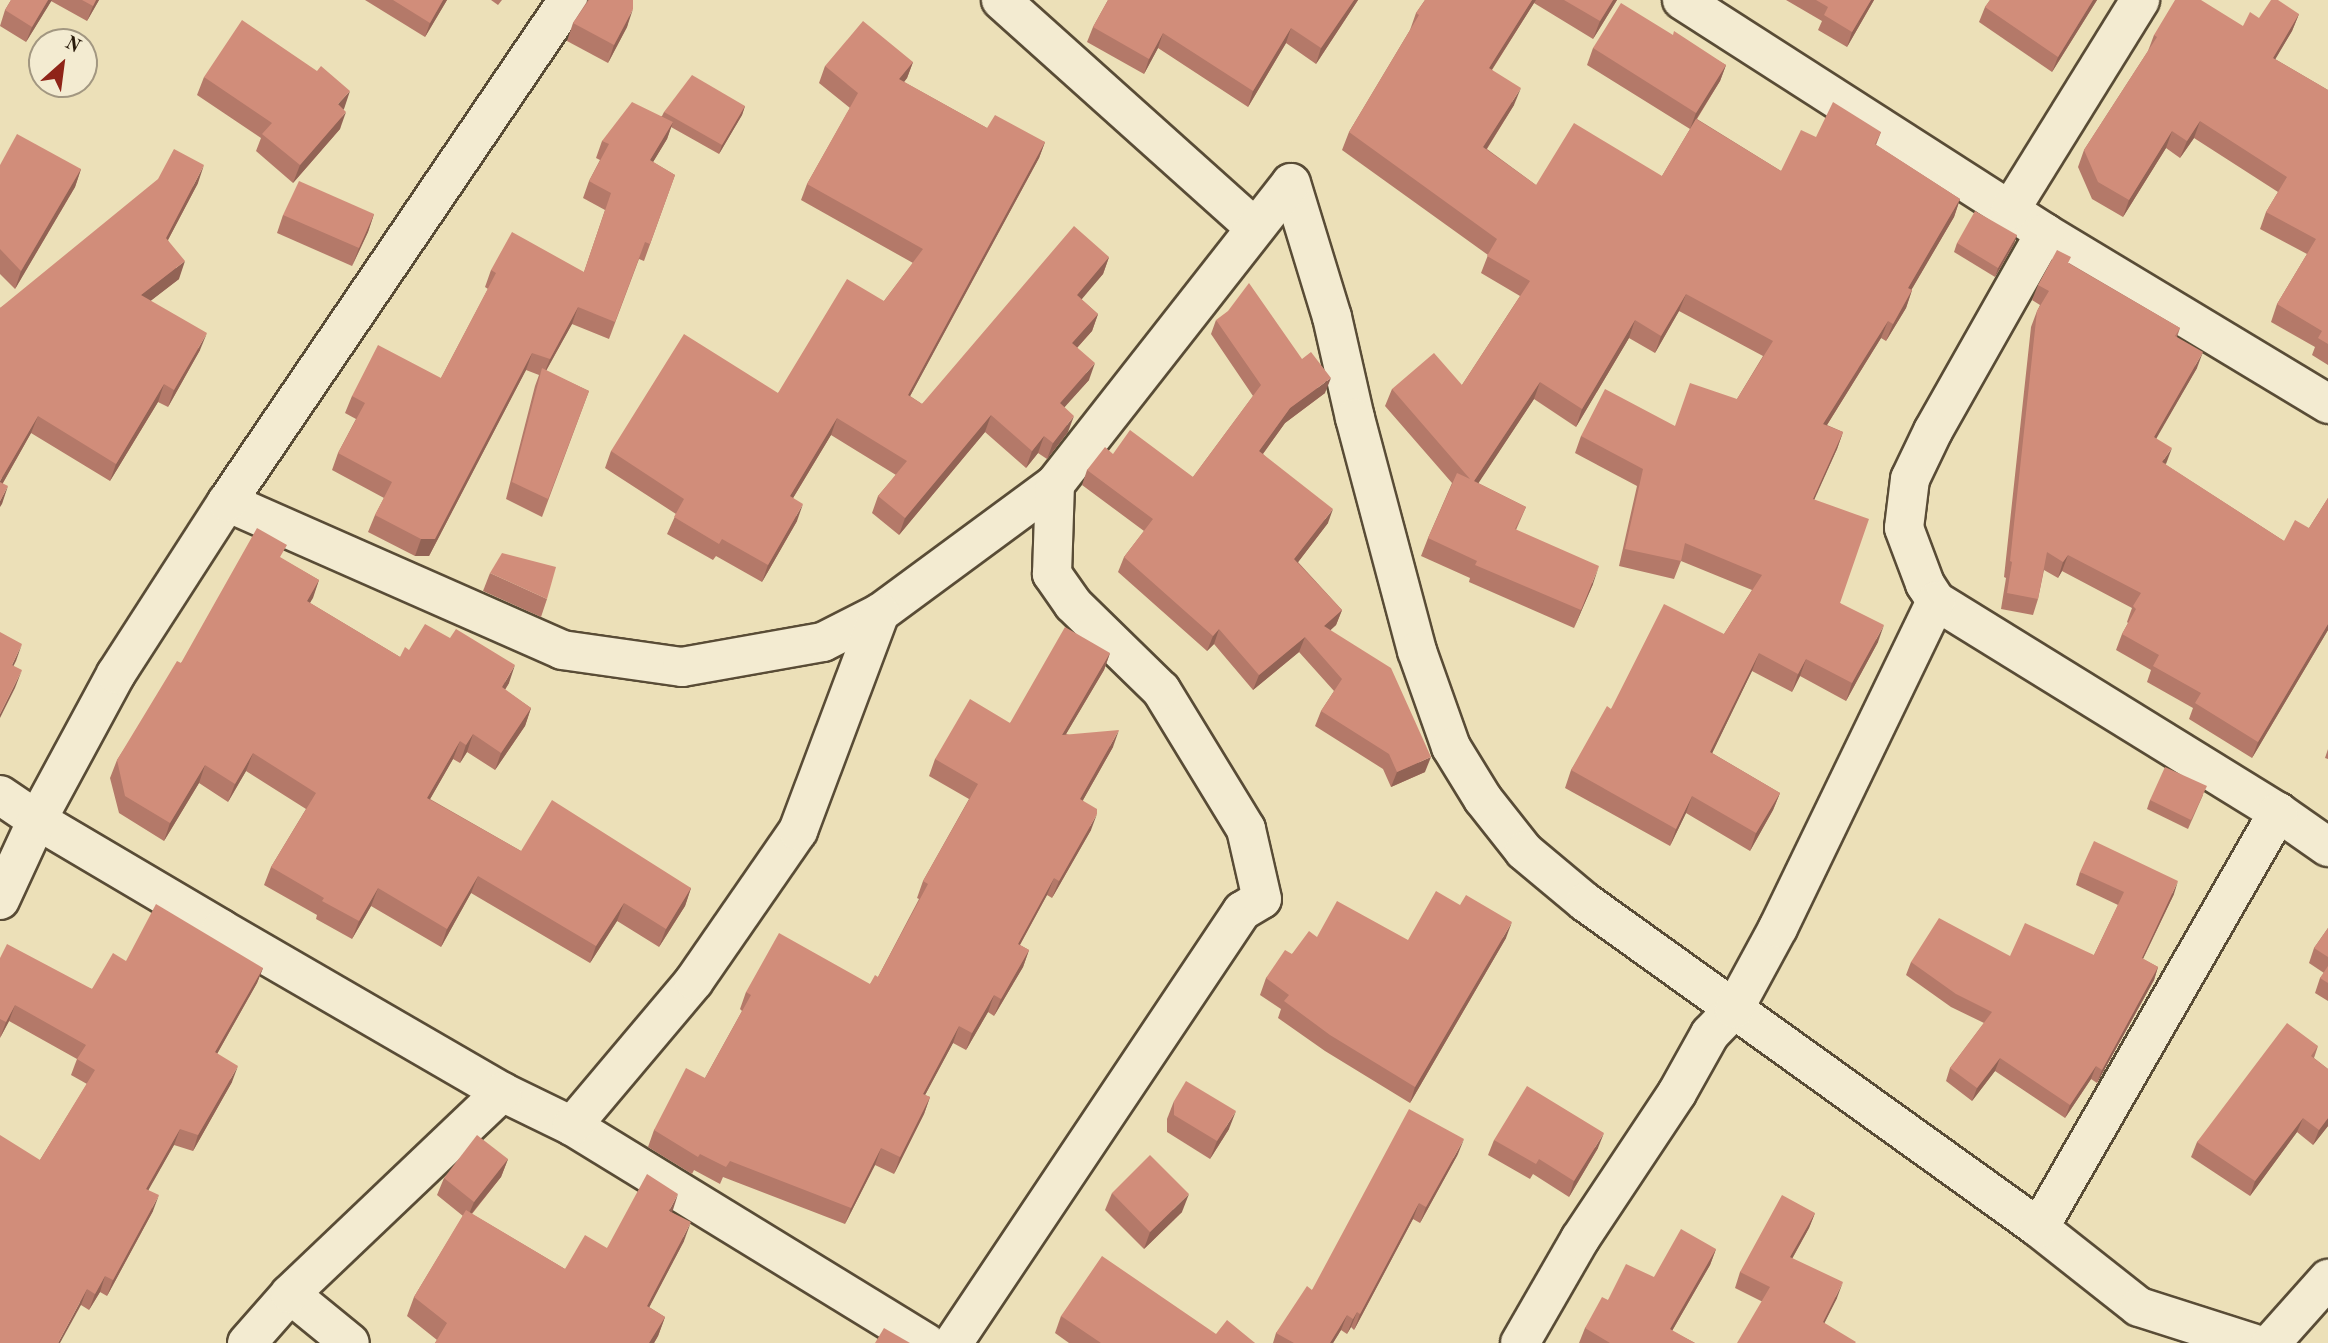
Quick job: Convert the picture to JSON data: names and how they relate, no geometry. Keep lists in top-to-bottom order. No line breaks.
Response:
{"north":"top right"}
